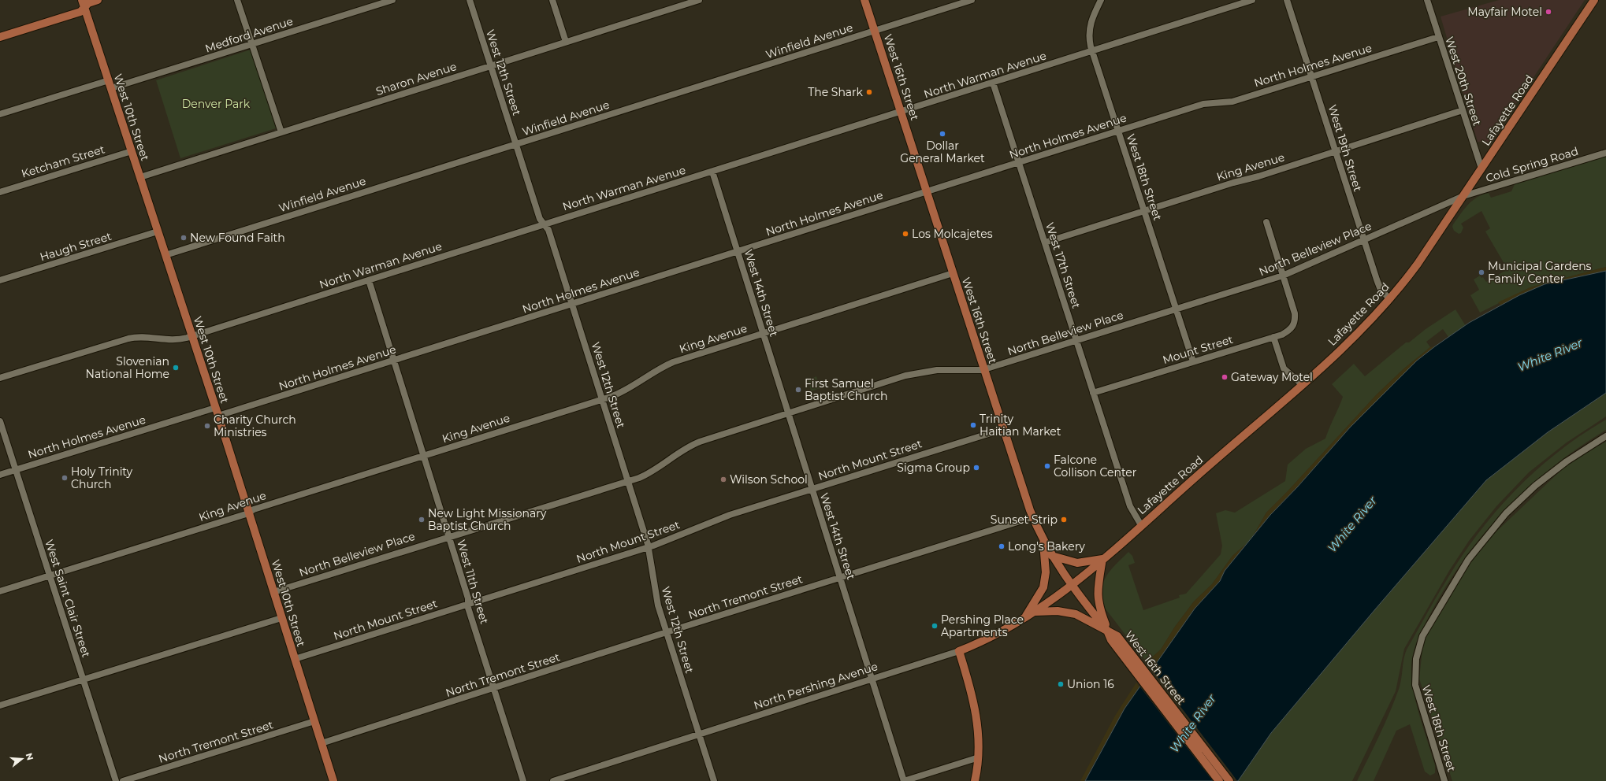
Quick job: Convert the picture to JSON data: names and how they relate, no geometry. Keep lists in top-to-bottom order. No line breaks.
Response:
{"streets":{"main road":["West 16th Street","Lafayette Road","West 10th Street","North Pershing Avenue"],"street":["Medford Avenue","Winfield Avenue","North Holmes Avenue","West 12th Street","North Warman Avenue","Sharon Avenue","West 20th Street","West 19th Street","Ketcham Street","Cold Spring Road","King Avenue","West 18th Street","Haugh Street","North Belleview Place","West 17th Street","West 14th Street","Mount Street","North Mount Street","West 11th Street","North Tremont Street","West Saint Clair Street"]},"crossings":[["Medford Avenue","West 10th Street"],["Winfield Avenue","West 12th Street"],["Winfield Avenue","West 16th Street"],["Winfield Avenue","West 10th Street"],["North Holmes Avenue","West 12th Street"],["North Holmes Avenue","West 16th Street"],["North Holmes Avenue","West 20th Street"],["North Holmes Avenue","West 10th Street"],["North Holmes Avenue","West 19th Street"],["North Holmes Avenue","West 18th Street"],["North Holmes Avenue","West 17th Street"],["North Holmes Avenue","West 14th Street"],["North Holmes Avenue","West 11th Street"],["North Holmes Avenue","West Saint Clair Street"],["West 12th Street","North Warman Avenue"],["West 12th Street","Sharon Avenue"],["West 12th Street","King Avenue"],["West 12th Street","North Belleview Place"],["West 12th Street","North Mount Street"],["West 12th Street","North Tremont Street"],["West 12th Street","North Pershing Avenue"],["North Warman Avenue","West 16th Street"],["North Warman Avenue","West 10th Street"],["North Warman Avenue","West 18th Street"],["North Warman Avenue","West 17th Street"],["North Warman Avenue","West 14th Street"],["North Warman Avenue","West 11th Street"],["West 16th Street","Lafayette Road"],["West 16th Street","King Avenue"],["West 16th Street","North Belleview Place"],["West 16th Street","North Mount Street"],["West 16th Street","North Tremont Street"],["West 16th Street","North Pershing Avenue"],["Sharon Avenue","West 10th Street"],["West 20th Street","Lafayette Road"],["West 20th Street","King Avenue"],["Lafayette Road","West 19th Street"],["Lafayette Road","Cold Spring Road"],["Lafayette Road","North Belleview Place"],["Lafayette Road","West 17th Street"],["Lafayette Road","North Pershing Avenue"],["West 10th Street","Ketcham Street"],["West 10th Street","King Avenue"],["West 10th Street","Haugh Street"],["West 10th Street","North Belleview Place"],["West 10th Street","North Mount Street"],["West 10th Street","North Tremont Street"],["West 19th Street","King Avenue"],["West 19th Street","North Belleview Place"],["Cold Spring Road","North Belleview Place"],["King Avenue","West 18th Street"],["King Avenue","West 17th Street"],["King Avenue","West 14th Street"],["King Avenue","West 11th Street"],["King Avenue","West Saint Clair Street"],["West 18th Street","North Belleview Place"],["West 18th Street","Mount Street"],["North Belleview Place","West 17th Street"],["North Belleview Place","West 14th Street"],["North Belleview Place","Mount Street"],["North Belleview Place","West 11th Street"],["West 17th Street","Mount Street"],["West 14th Street","North Mount Street"],["West 14th Street","North Tremont Street"],["West 14th Street","North Pershing Avenue"],["North Mount Street","West 11th Street"],["West 11th Street","North Tremont Street"]],"water":["White River"],"parks":["Denver Park"],"places":["Mayfair Motel","The Shark","Dollar General Market","Los Molcajetes","New Found Faith","Municipal Gardens Family Center","Slovenian National Home","Gateway Motel","First Samuel Baptist Church","Trinity Haitian Market","Charity Church Ministries","Falcone Collison Center","Sigma Group","Holy Trinity Church","Wilson School","New Light Missionary Baptist Church","Sunset Strip","Long's Bakery","Pershing Place Apartments","Union 16"],"north":"right"}
